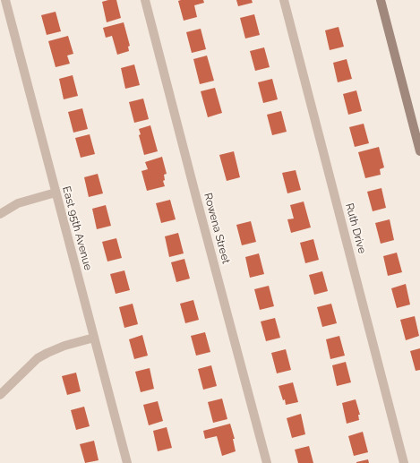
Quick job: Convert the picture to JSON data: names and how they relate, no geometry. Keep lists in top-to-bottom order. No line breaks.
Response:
{"streets":{"street":["East 95th Avenue","Rowena Street","Ruth Drive"]}}
